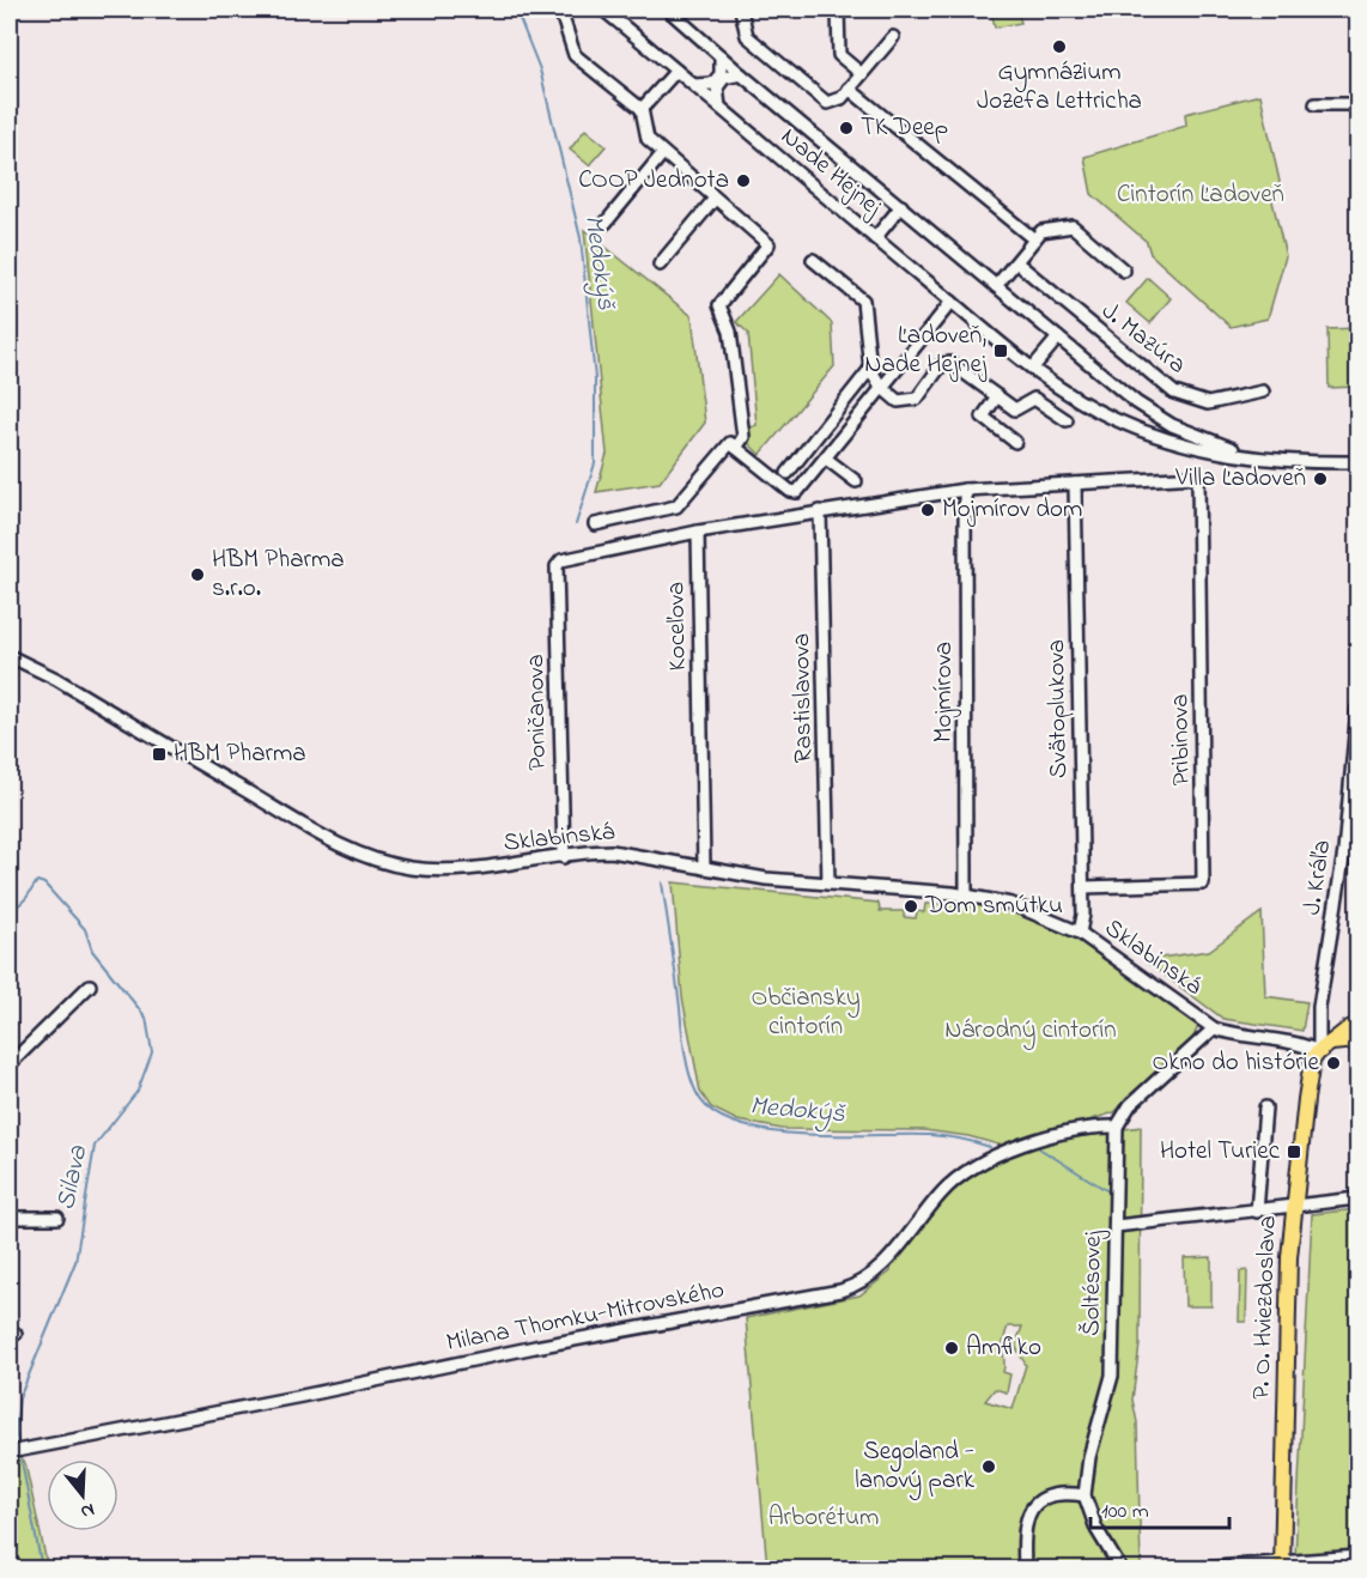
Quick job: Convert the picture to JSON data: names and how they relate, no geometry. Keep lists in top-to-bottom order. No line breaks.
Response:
{"streets":{"main road":["P. O. Hviezdoslava"],"street":["Nade Hejnej","J. Mazúra","Koceľova","Mojmírova","Rastislavova","Svätoplukova","Poničanova","Pribinova","Sklabinská","J. Kráľa","Šoltésovej","Milana Thomku-Mitrovského"]},"crossings":[["Koceľova","Poničanova"],["Koceľova","Sklabinská"],["Mojmírova","Sklabinská"],["Rastislavova","Sklabinská"],["Svätoplukova","Pribinova"],["Svätoplukova","Sklabinská"],["Poničanova","Sklabinská"],["J. Kráľa","P. O. Hviezdoslava"],["Šoltésovej","Milana Thomku-Mitrovského"]],"water":["Medokýš","Silava"],"parks":["Cintorín Ľadoveň","Občiansky cintorín","Národný cintorín","Arborétum"],"places":{"other":["Gymnázium Jozefa Lettricha","TK Deep","COOP Jednota","Villa Ľadoveň","Mojmírov dom","HBM Pharma s.r.o.","Dom smútku","Okno do histórie","Amfiko","Segoland - lanový park"],"transit":["Ľadoveň, Nade Hejnej","HBM Pharma","Hotel Turiec"]},"scale_bar":"100 m","north":"bottom"}
